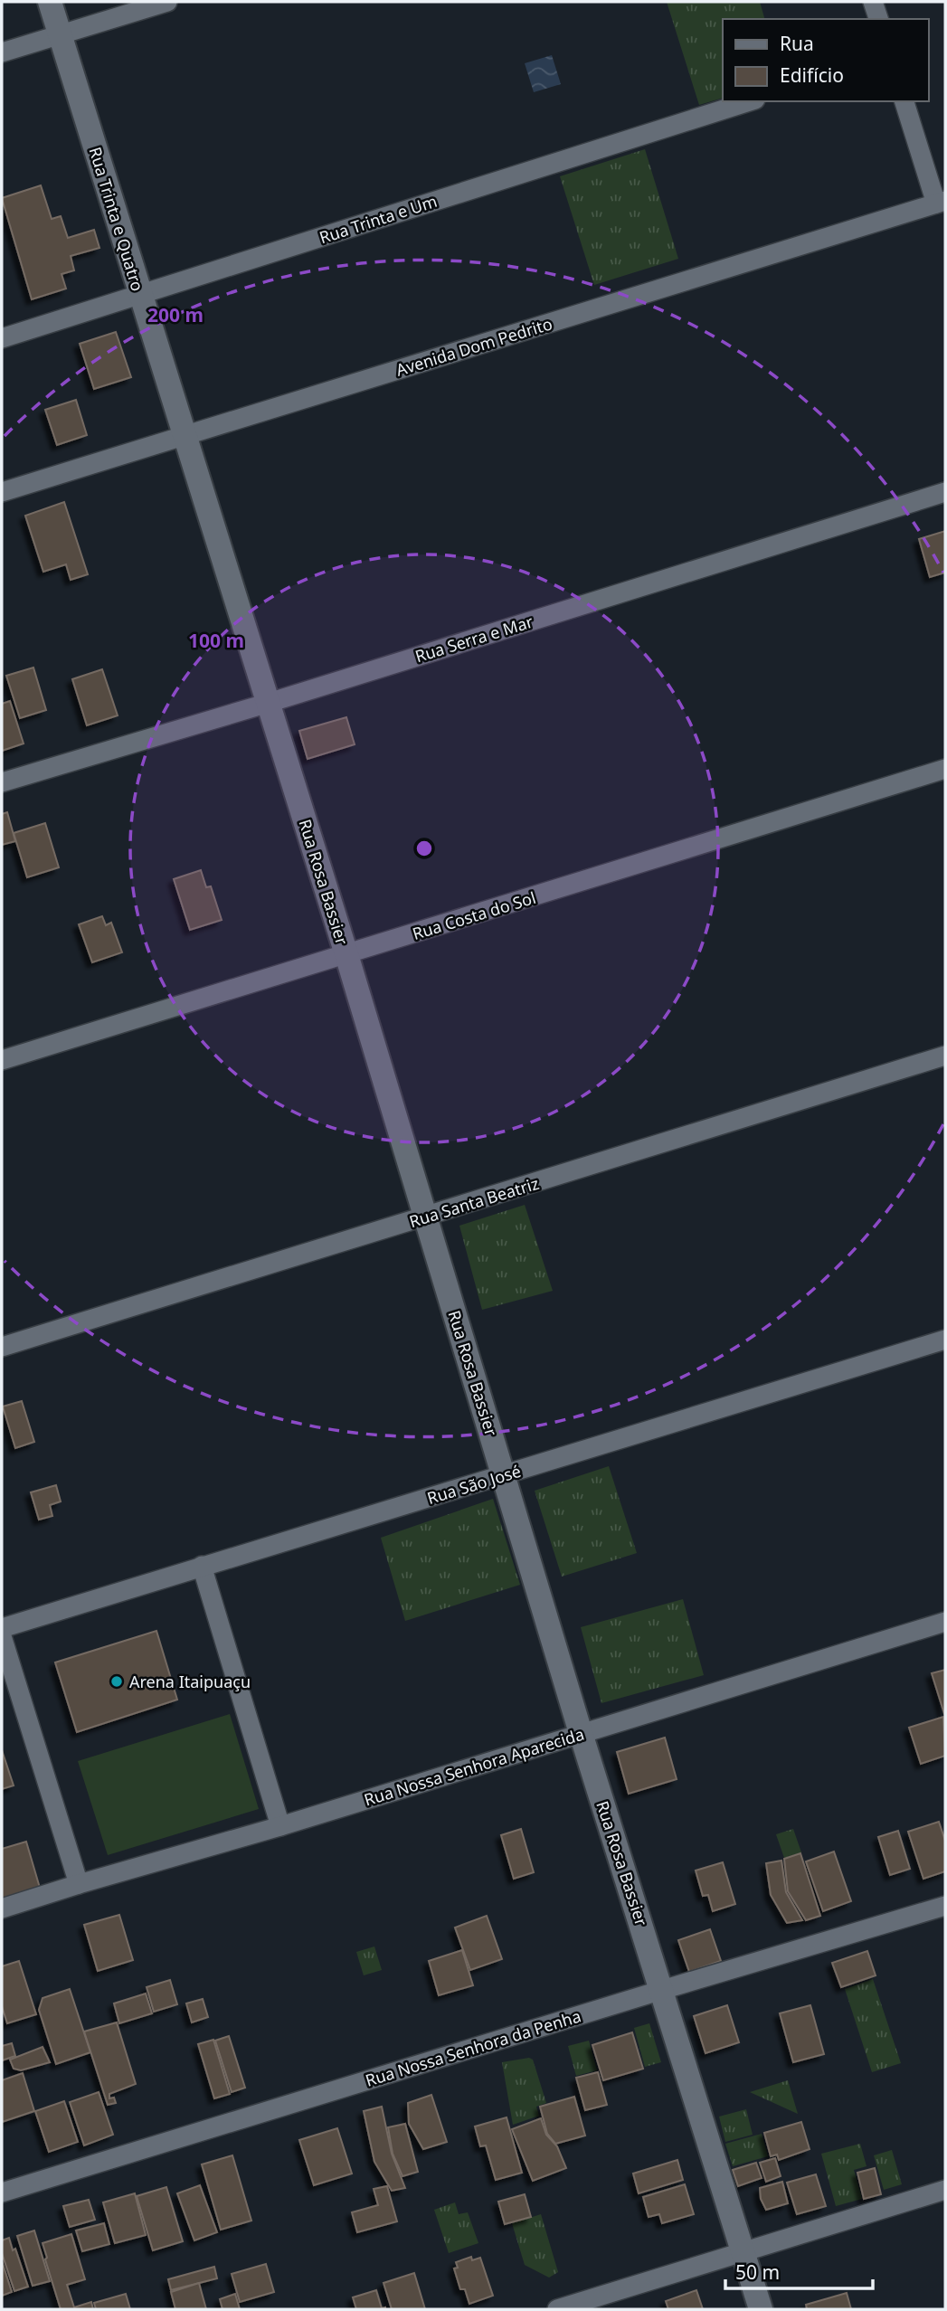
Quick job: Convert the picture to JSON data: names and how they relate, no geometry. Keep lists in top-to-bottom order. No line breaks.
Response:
{"streets":{"street":["Rua Trinta e Quatro","Rua Trinta e Um","Avenida Dom Pedrito","Rua Serra e Mar","Rua Rosa Bassier","Rua Costa do Sol","Rua Santa Beatriz","Rua São José","Rua Nossa Senhora Aparecida","Rua Nossa Senhora da Penha"]},"crossings":[["Rua Trinta e Quatro","Rua Trinta e Um"],["Rua Trinta e Quatro","Avenida Dom Pedrito"],["Rua Trinta e Quatro","Rua Rosa Bassier"],["Avenida Dom Pedrito","Rua Rosa Bassier"],["Rua Serra e Mar","Rua Rosa Bassier"],["Rua Rosa Bassier","Rua Costa do Sol"],["Rua Rosa Bassier","Rua Santa Beatriz"],["Rua Rosa Bassier","Rua São José"],["Rua Rosa Bassier","Rua Nossa Senhora Aparecida"],["Rua Rosa Bassier","Rua Nossa Senhora da Penha"]],"places":["Arena Itaipuaçu"],"legend":["Rua","Edifício"],"scale_bar":"50 m","rings":["200 m","100 m"]}
